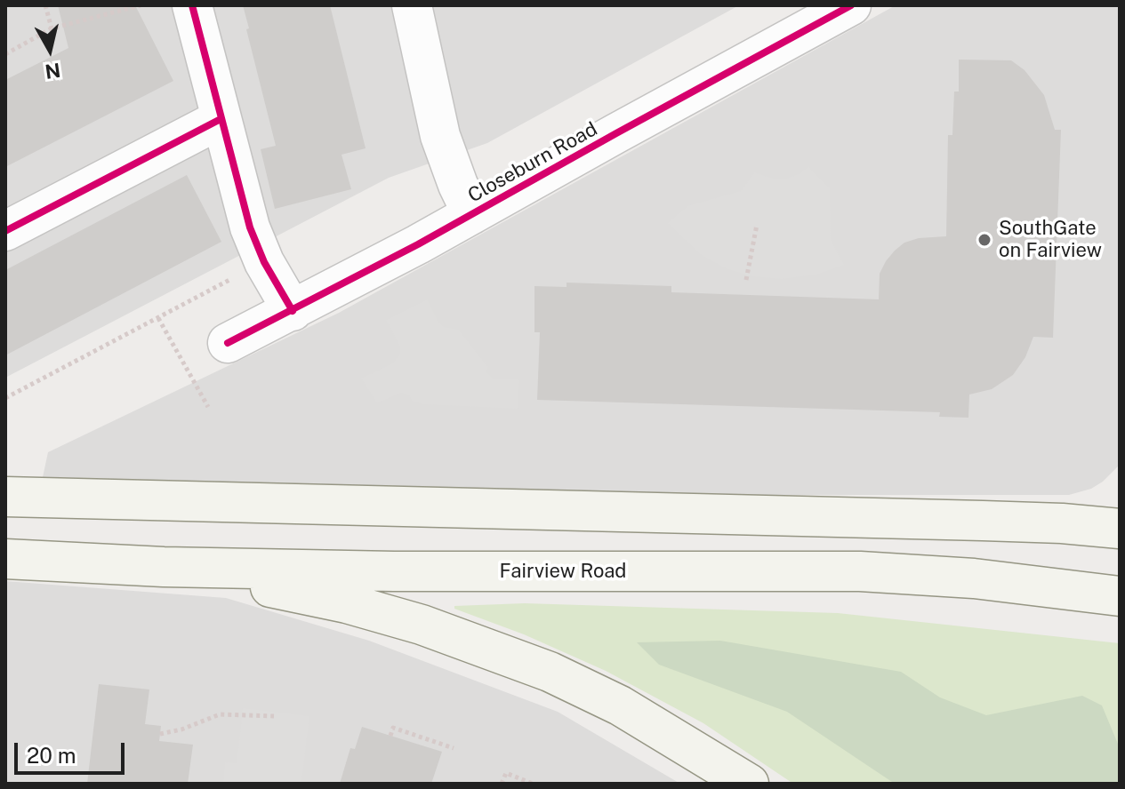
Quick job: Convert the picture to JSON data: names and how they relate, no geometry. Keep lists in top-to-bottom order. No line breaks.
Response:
{"streets":{"main road":["Fairview Road"],"street":["Closeburn Road"]},"places":["SouthGate on Fairview"],"scale_bar":"20 m","north":"bottom"}
